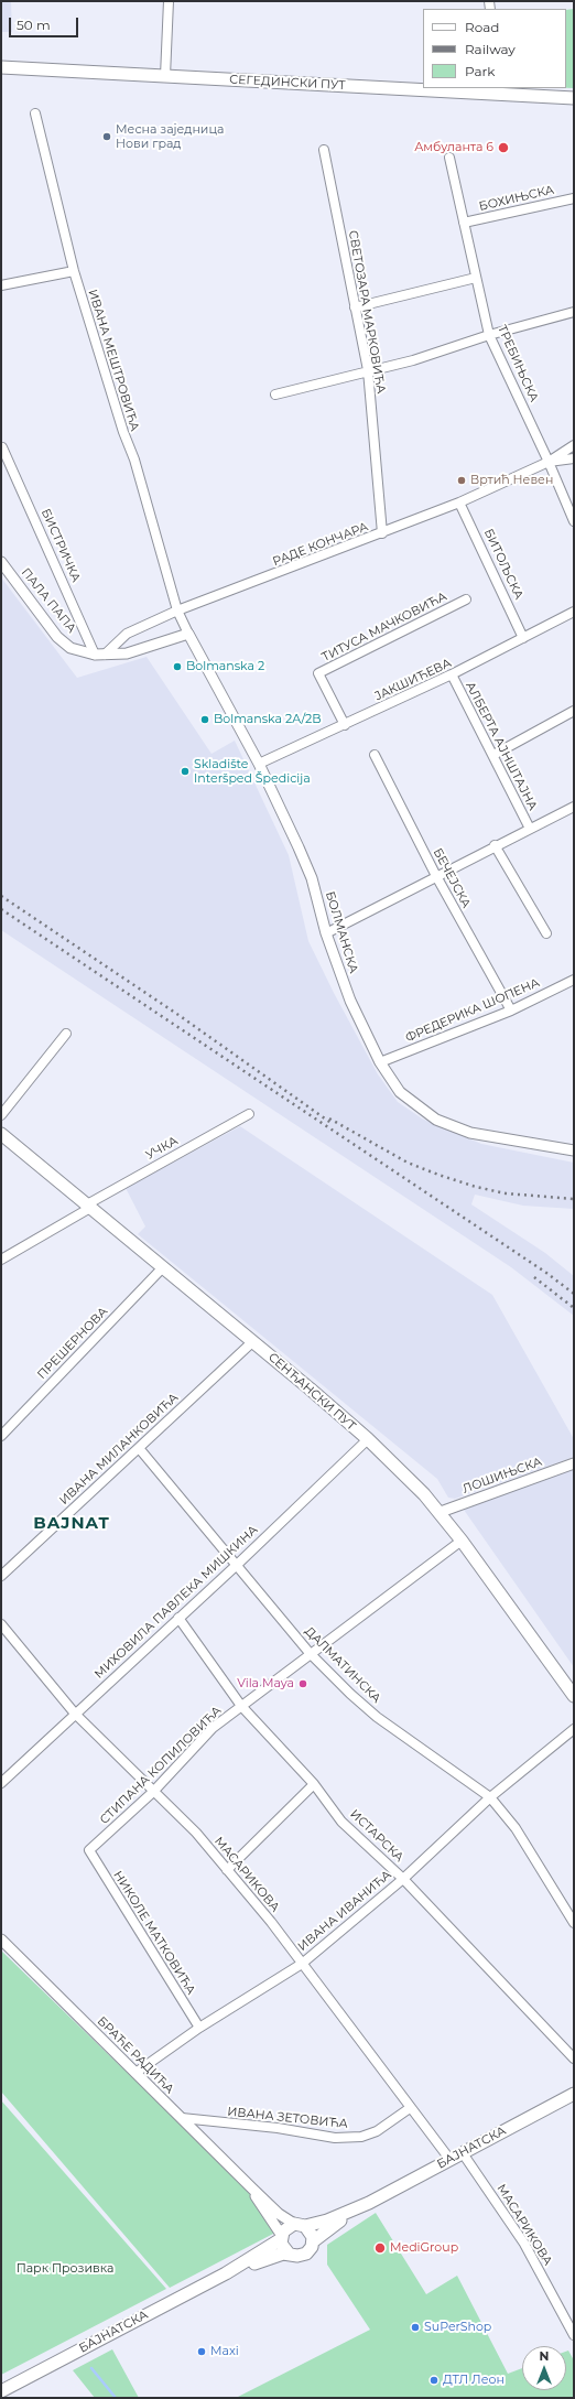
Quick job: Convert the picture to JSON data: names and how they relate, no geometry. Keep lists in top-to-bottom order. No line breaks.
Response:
{"streets":{"main road":["СЕГЕДИНСКИ ПУТ","СЕНЋАНСКИ ПУТ","БАЈНАТСКА"],"street":["БОХИЊСКА","СВЕТОЗАРА МАРКОВИЋА","ИВАНА МЕШТРОВИЋА","ТРЕБИЊСКА","РАДЕ КОНЧАРА","БИСТРИЧКА","БИТОЉСКА","ПАЛА ПАПА","ТИТУСА МАЧКОВИЋА","ЈАКШИЋЕВА","АЛБЕРТА АЈНШТАЈНА","БЕЧЕЈСКА","БОЛМАНСКА","ФРЕДЕРИКА ШОПЕНА","УЧКА","ПРЕШЕРНОВА","ИВАНА МИЛАНКОВИЋА","ЛОШИЊСКА","МИХОВИЛА ПАВЛЕКА МИШКИНА","ДАЛМАТИНСКА","СТИПАНА КОПИЛОВИЋА","ИСТАРСКА","МАСАРИКОВА","ИВАНА ИВАНИЋА","НИКОЛЕ МАТКОВИЋА","БРАЋЕ РАДИЋА","ИВАНА ЗЕТОВИЋА"]},"crossings":[["БОХИЊСКА","ТРЕБИЊСКА"],["СВЕТОЗАРА МАРКОВИЋА","РАДЕ КОНЧАРА"],["ИВАНА МЕШТРОВИЋА","РАДЕ КОНЧАРА"],["ИВАНА МЕШТРОВИЋА","БОЛМАНСКА"],["ТРЕБИЊСКА","РАДЕ КОНЧАРА"],["РАДЕ КОНЧАРА","БИСТРИЧКА"],["РАДЕ КОНЧАРА","БИТОЉСКА"],["РАДЕ КОНЧАРА","ПАЛА ПАПА"],["РАДЕ КОНЧАРА","БОЛМАНСКА"],["БИСТРИЧКА","ПАЛА ПАПА"],["БИТОЉСКА","ЈАКШИЋЕВА"],["ПАЛА ПАПА","БОЛМАНСКА"],["ТИТУСА МАЧКОВИЋА","ЈАКШИЋЕВА"],["ЈАКШИЋЕВА","АЛБЕРТА АЈНШТАЈНА"],["ЈАКШИЋЕВА","БОЛМАНСКА"],["БЕЧЕЈСКА","ФРЕДЕРИКА ШОПЕНА"],["БОЛМАНСКА","ФРЕДЕРИКА ШОПЕНА"],["УЧКА","СЕНЋАНСКИ ПУТ"],["ПРЕШЕРНОВА","СЕНЋАНСКИ ПУТ"],["СЕНЋАНСКИ ПУТ","ИВАНА МИЛАНКОВИЋА"],["СЕНЋАНСКИ ПУТ","ЛОШИЊСКА"],["СЕНЋАНСКИ ПУТ","МИХОВИЛА ПАВЛЕКА МИШКИНА"],["СЕНЋАНСКИ ПУТ","СТИПАНА КОПИЛОВИЋА"],["ИВАНА МИЛАНКОВИЋА","ДАЛМАТИНСКА"],["МИХОВИЛА ПАВЛЕКА МИШКИНА","ДАЛМАТИНСКА"],["МИХОВИЛА ПАВЛЕКА МИШКИНА","ИСТАРСКА"],["МИХОВИЛА ПАВЛЕКА МИШКИНА","МАСАРИКОВА"],["ДАЛМАТИНСКА","СТИПАНА КОПИЛОВИЋА"],["ДАЛМАТИНСКА","ИВАНА ИВАНИЋА"],["СТИПАНА КОПИЛОВИЋА","ИСТАРСКА"],["СТИПАНА КОПИЛОВИЋА","МАСАРИКОВА"],["СТИПАНА КОПИЛОВИЋА","НИКОЛЕ МАТКОВИЋА"],["ИСТАРСКА","ИВАНА ИВАНИЋА"],["МАСАРИКОВА","ИВАНА ИВАНИЋА"],["МАСАРИКОВА","ИВАНА ЗЕТОВИЋА"],["МАСАРИКОВА","БАЈНАТСКА"],["ИВАНА ИВАНИЋА","НИКОЛЕ МАТКОВИЋА"],["ИВАНА ИВАНИЋА","БРАЋЕ РАДИЋА"],["БРАЋЕ РАДИЋА","ИВАНА ЗЕТОВИЋА"],["БРАЋЕ РАДИЋА","БАЈНАТСКА"]],"districts":["BAJNAT"],"parks":["Парк Прозивка"],"places":["Месна заједница Нови град","Амбуланта 6","Вртић Невен","Bolmanska 2","Bolmanska 2A/2B","Skladište Interšped Špedicija","Vila Maya","MediGroup","SuPerShop","Maxi","ДТЛ Леон"],"legend":["Road","Railway","Park"],"scale_bar":"50 m","north":"top"}
